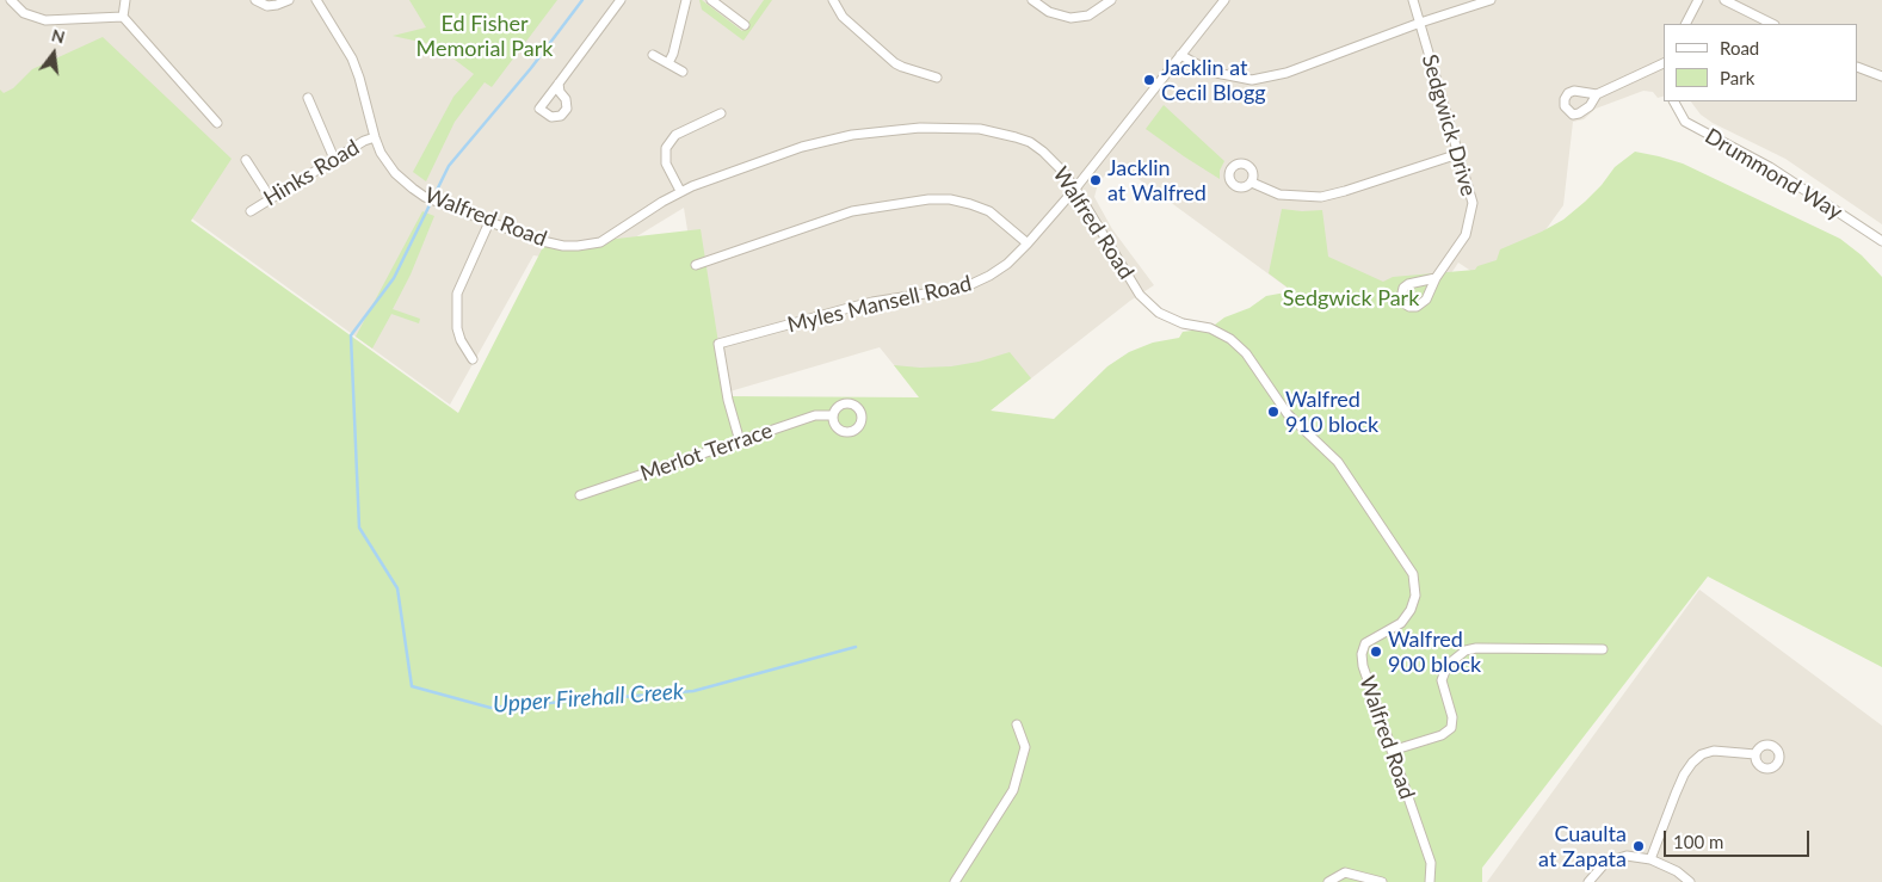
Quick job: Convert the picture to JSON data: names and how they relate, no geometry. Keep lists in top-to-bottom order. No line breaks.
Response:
{"streets":{"street":["Sedgwick Drive","Hinks Road","Drummond Way","Walfred Road","Myles Mansell Road","Merlot Terrace"]},"crossings":[["Hinks Road","Walfred Road"],["Walfred Road","Myles Mansell Road"],["Myles Mansell Road","Merlot Terrace"]],"water":["Upper Firehall Creek"],"parks":["Ed Fisher Memorial Park","Sedgwick Park"],"places":["Jacklin at Cecil Blogg","Jacklin at Walfred","Walfred 910 block","Walfred 900 block","Cuaulta at Zapata"],"legend":["Road","Park"],"scale_bar":"100 m","north":"top"}
